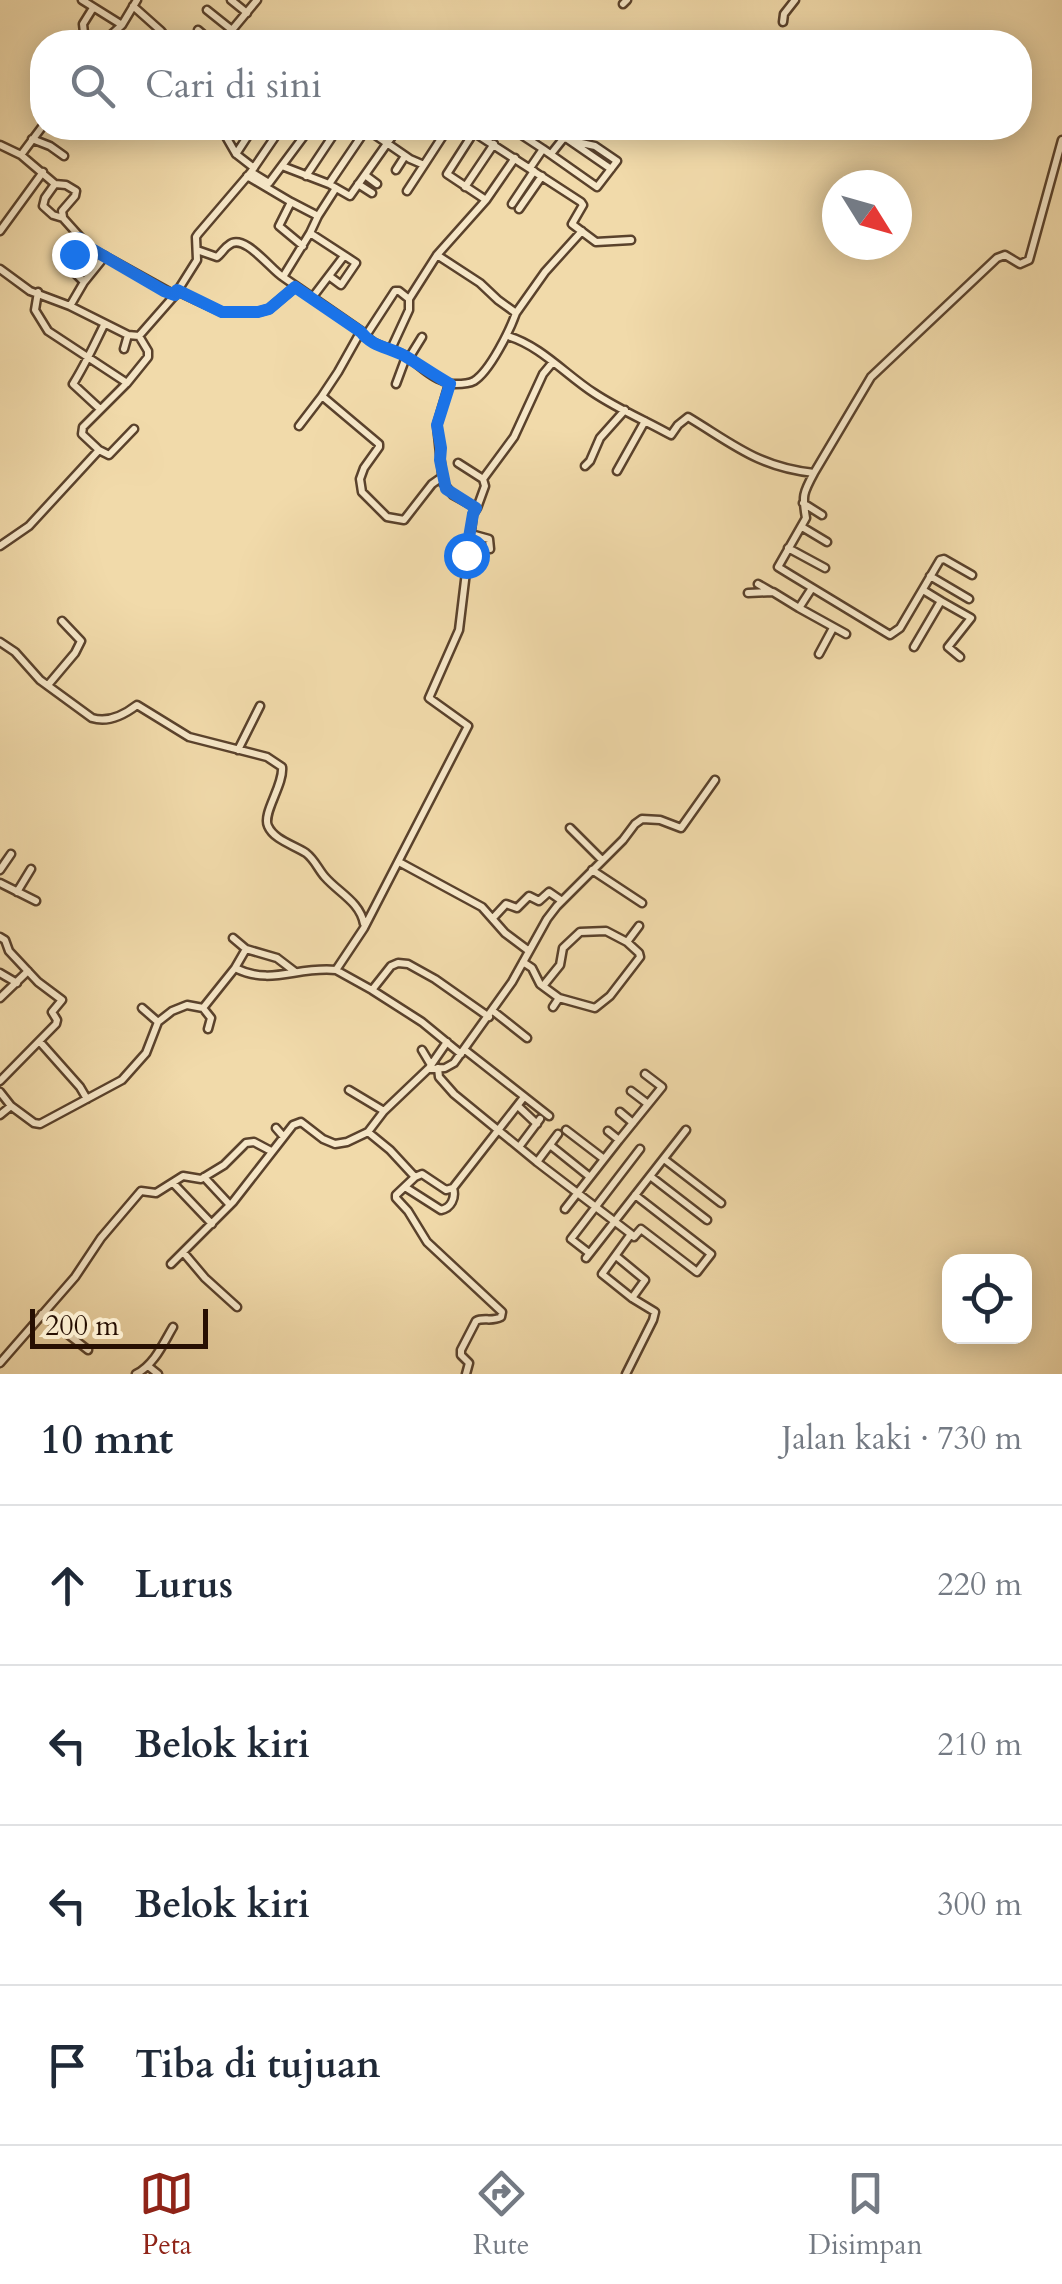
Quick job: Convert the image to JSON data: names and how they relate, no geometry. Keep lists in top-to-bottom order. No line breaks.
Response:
{"scale_bar":"200 m","north":"bottom right","page":{"search":"Cari di sini","scale":"200 m","heading":["10 mnt","Jalan kaki · 730 m"],"list":[["Lurus","220 m"],["Belok kiri","210 m"],["Belok kiri","300 m"],"Tiba di tujuan"],"nav":["Peta","Rute","Disimpan"]}}
